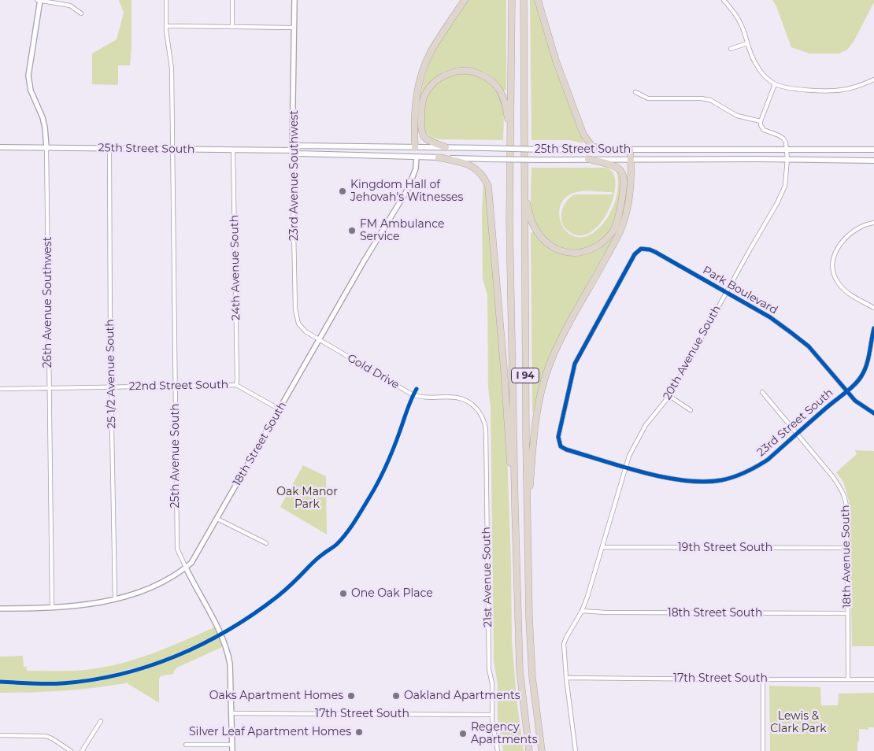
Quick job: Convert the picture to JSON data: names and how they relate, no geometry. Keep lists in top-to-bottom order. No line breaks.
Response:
{"streets":{"highway":["I 94"],"main road":["25th Street South","18th Street South"],"street":["23rd Avenue Southwest","24th Avenue South","Park Boulevard","26th Avenue Southwest","20th Avenue South","Gold Drive","25 1/2 Avenue South","22nd Street South","23rd Street South","25th Avenue South","19th Street South","18th Avenue South","21st Avenue South","17th Street South"]},"crossings":[["25th Street South","23rd Avenue Southwest"],["25th Street South","24th Avenue South"],["25th Street South","26th Avenue Southwest"],["25th Street South","20th Avenue South"],["25th Street South","25 1/2 Avenue South"],["25th Street South","18th Street South"],["25th Street South","25th Avenue South"],["23rd Avenue Southwest","Gold Drive"],["23rd Avenue Southwest","18th Street South"],["24th Avenue South","22nd Street South"],["Park Boulevard","20th Avenue South"],["Park Boulevard","23rd Street South"],["26th Avenue Southwest","22nd Street South"],["26th Avenue Southwest","18th Street South"],["20th Avenue South","23rd Street South"],["20th Avenue South","18th Street South"],["20th Avenue South","19th Street South"],["20th Avenue South","17th Street South"],["Gold Drive","18th Street South"],["Gold Drive","21st Avenue South"],["25 1/2 Avenue South","22nd Street South"],["25 1/2 Avenue South","18th Street South"],["22nd Street South","18th Street South"],["22nd Street South","25th Avenue South"],["23rd Street South","18th Avenue South"],["18th Street South","25th Avenue South"],["18th Street South","18th Avenue South"],["25th Avenue South","17th Street South"],["19th Street South","18th Avenue South"],["18th Avenue South","17th Street South"],["21st Avenue South","17th Street South"]],"parks":["Oak Manor Park","Lewis & Clark Park"],"places":["Kingdom Hall of Jehovah's Witnesses","FM Ambulance Service","One Oak Place","Oaks Apartment Homes","Oakland Apartments","Silver Leaf Apartment Homes","Regency Apartments"]}
